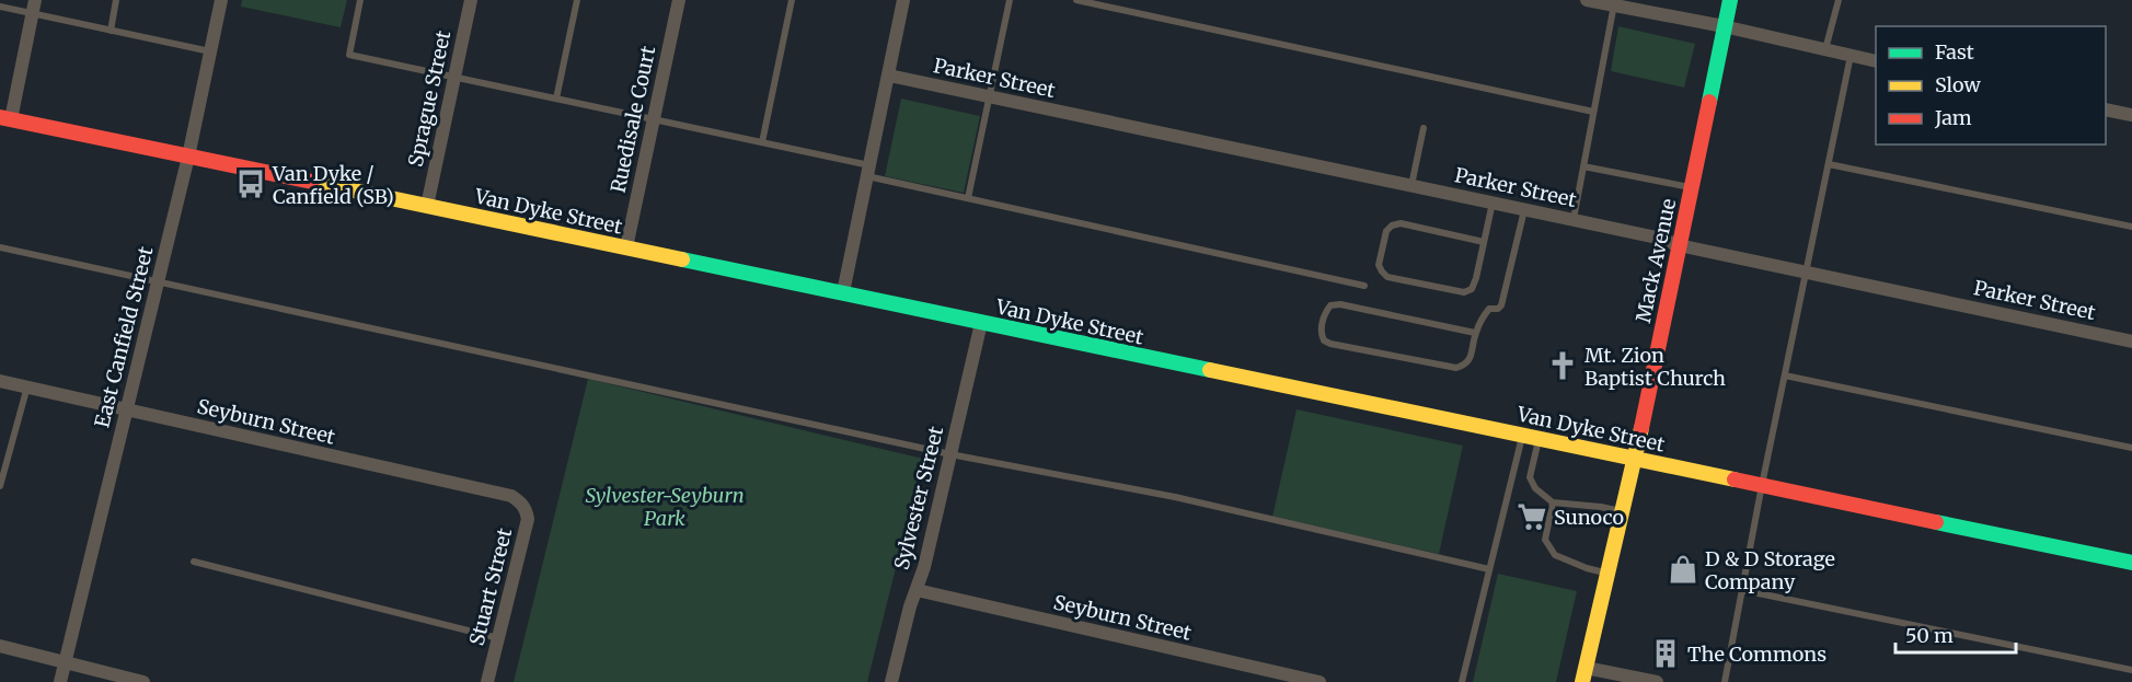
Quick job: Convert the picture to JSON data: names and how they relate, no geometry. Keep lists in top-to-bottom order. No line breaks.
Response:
{"streets":{"main road":["Van Dyke Street","Mack Avenue"],"street":["Parker Street","Sprague Street","Ruedisale Court","East Canfield Street","Seyburn Street","Sylvester Street","Stuart Street"]},"crossings":[["Parker Street","Mack Avenue"],["Sprague Street","Van Dyke Street"],["Ruedisale Court","Van Dyke Street"],["Van Dyke Street","Mack Avenue"],["Van Dyke Street","East Canfield Street"],["Van Dyke Street","Sylvester Street"],["East Canfield Street","Seyburn Street"],["Seyburn Street","Sylvester Street"],["Seyburn Street","Stuart Street"]],"parks":["Sylvester-Seyburn Park"],"places":{"bus stop":["Van Dyke / Canfield (SB)"],"church":["Mt. Zion Baptist Church"],"supermarket":["Sunoco"],"shop":["D & D Storage Company"],"building":["The Commons"]},"legend":["Fast","Slow","Jam"],"scale_bar":"50 m"}
